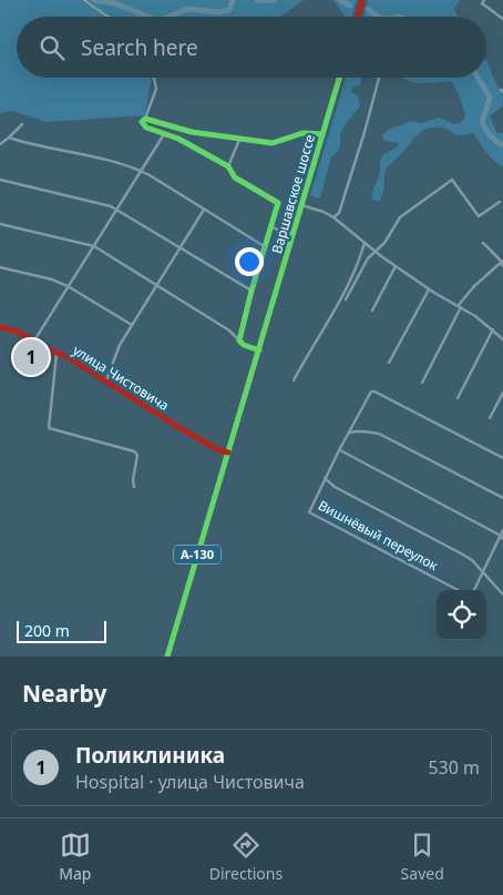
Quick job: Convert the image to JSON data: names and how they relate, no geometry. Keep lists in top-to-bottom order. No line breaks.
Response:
{"streets":{"street":["Варшавское шоссе","улица Чистовича","Вишнёвый переулок","А-130"]},"crossings":[["Варшавское шоссе","улица Чистовича"],["Варшавское шоссе","А-130"],["улица Чистовича","А-130"]],"scale_bar":"200 m","page":{"search":"Search here","pins":"1","scale":"200 m","heading":"Nearby","list":[{"mark":"1","name":"Поликлиника","note":"Hospital · улица Чистовича","value":"530 m"}],"nav":["Map","Directions","Saved"]}}
